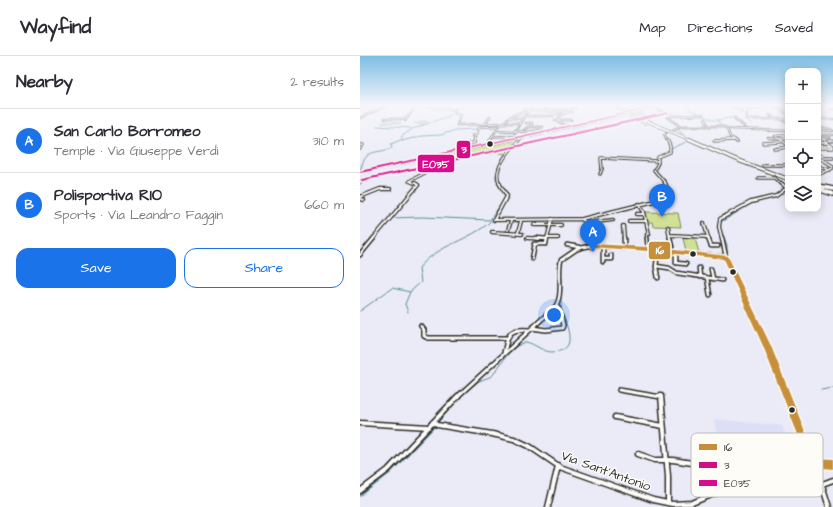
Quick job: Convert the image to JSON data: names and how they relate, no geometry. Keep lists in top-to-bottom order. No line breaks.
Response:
{"streets":{"street":["Via Sant'Antonio"]},"lines":["transit line 3","transit line E035","transit line 16"],"legend":["16","3","E035"],"page":{"header":"Wayfind","nav":["Map","Directions","Saved"],"heading":["Nearby","2 results"],"map_buttons":["+","−"],"list":[{"mark":"A","name":"San Carlo Borromeo","note":"Temple · Via Giuseppe Verdi","value":"310 m"},{"mark":"B","name":"Polisportiva RIO","note":"Sports · Via Leandro Faggin","value":"660 m"}],"pins":["B","A"],"buttons":["Save","Share"]}}
